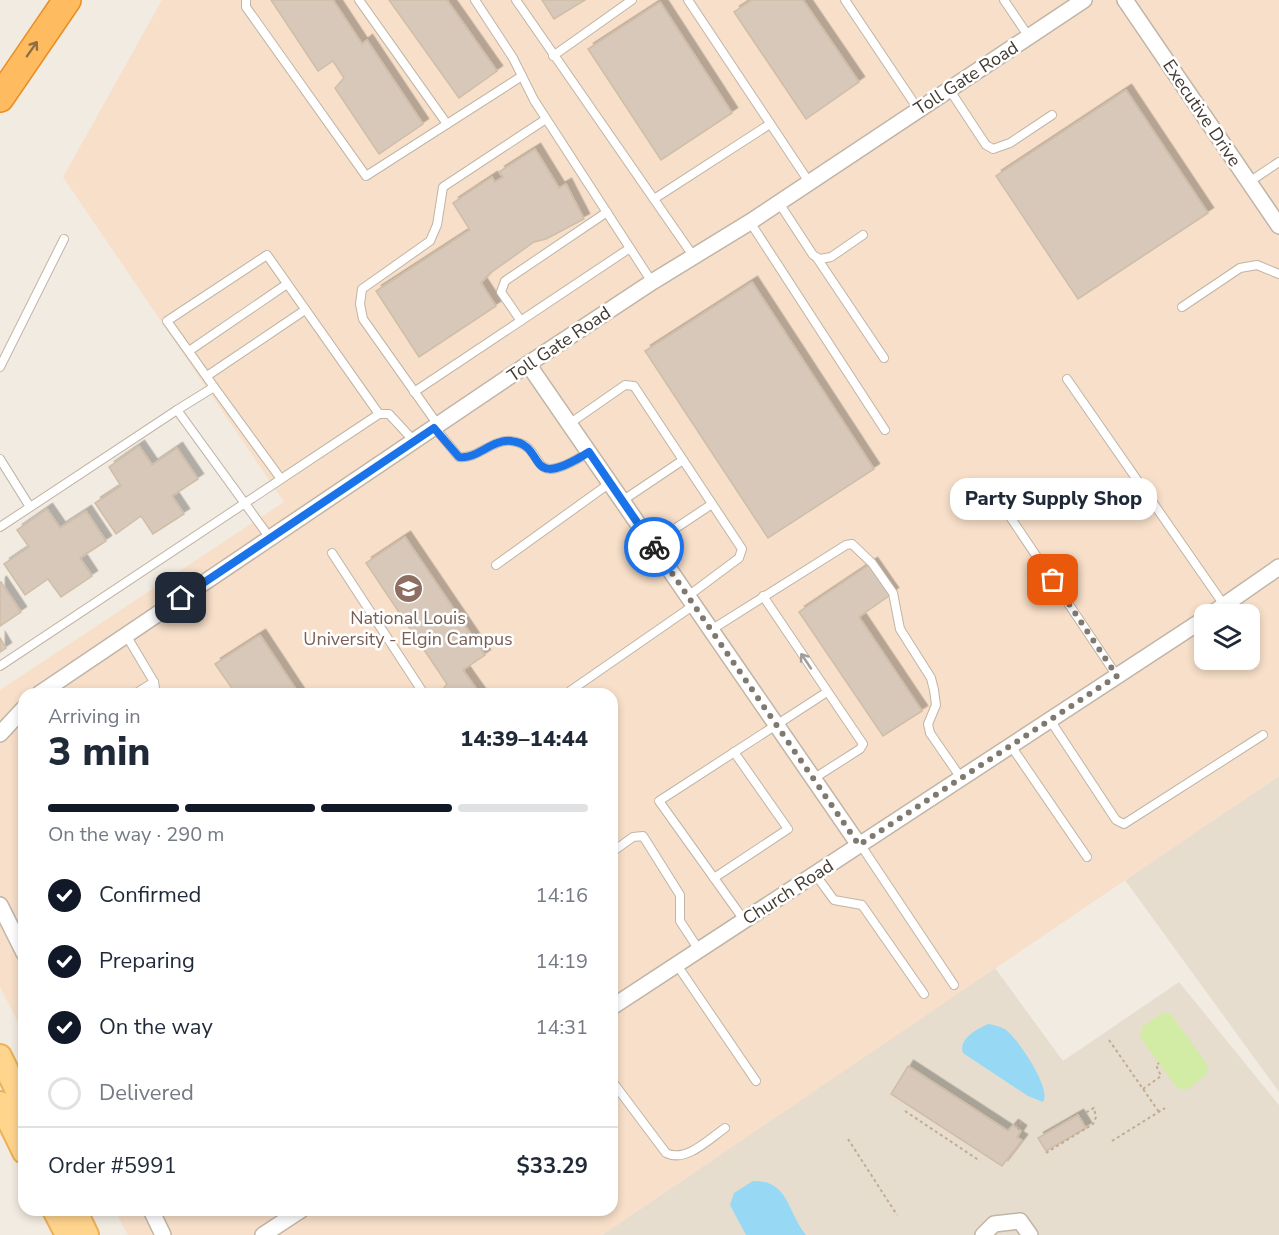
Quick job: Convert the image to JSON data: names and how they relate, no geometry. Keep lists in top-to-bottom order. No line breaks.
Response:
{"streets":{"street":["Toll Gate Road","Executive Drive","Church Road"]},"places":{"other":["Party Supply Shop"],"school or university":["National Louis University - Elgin Campus"]},"page":{"bubble":"Party Supply Shop","heading":["3 min","Arriving in","14:39–14:44"],"panel":["Order #5991","$33.29"],"bar":"On the way · 290 m","list":[["Confirmed","14:16"],["Preparing","14:19"],["On the way","14:31"],"Delivered"]}}
